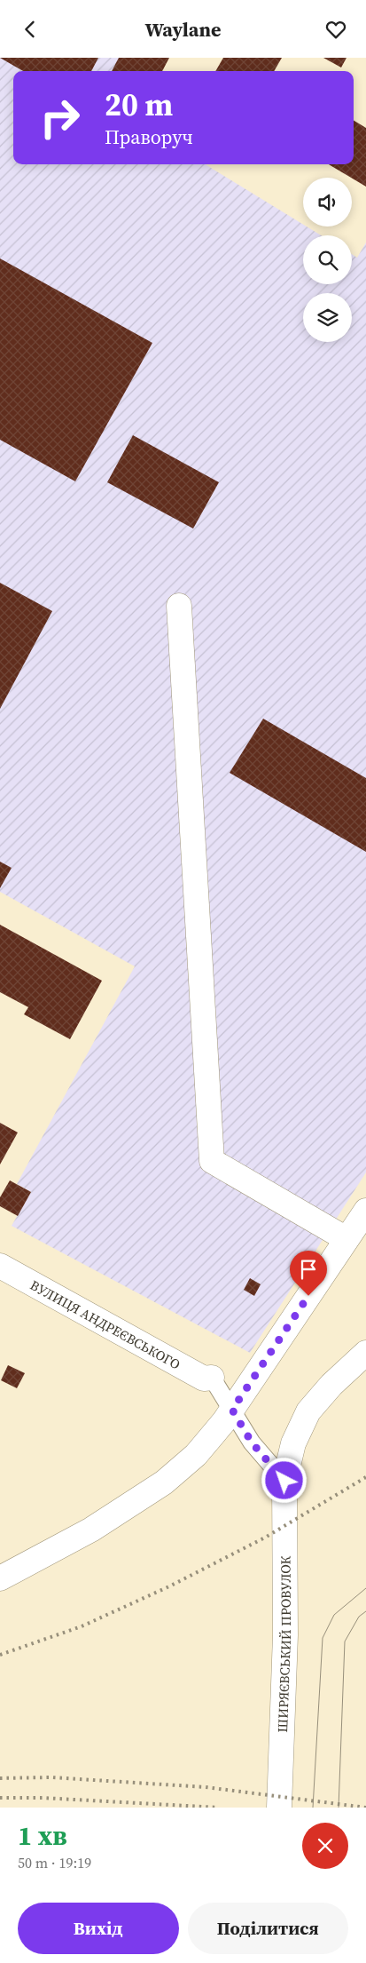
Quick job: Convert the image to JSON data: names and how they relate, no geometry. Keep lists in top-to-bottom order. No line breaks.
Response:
{"streets":{"street":["ВУЛИЦЯ АНДРЕЄВСЬКОГО","ШИРЯЄВСЬКИЙ ПРОВУЛОК"]},"page":{"header":"Waylane","turn":["20 m","Праворуч"],"heading":["1 хв","50 m · 19:19"],"buttons":["Вихід","Поділитися"]}}
